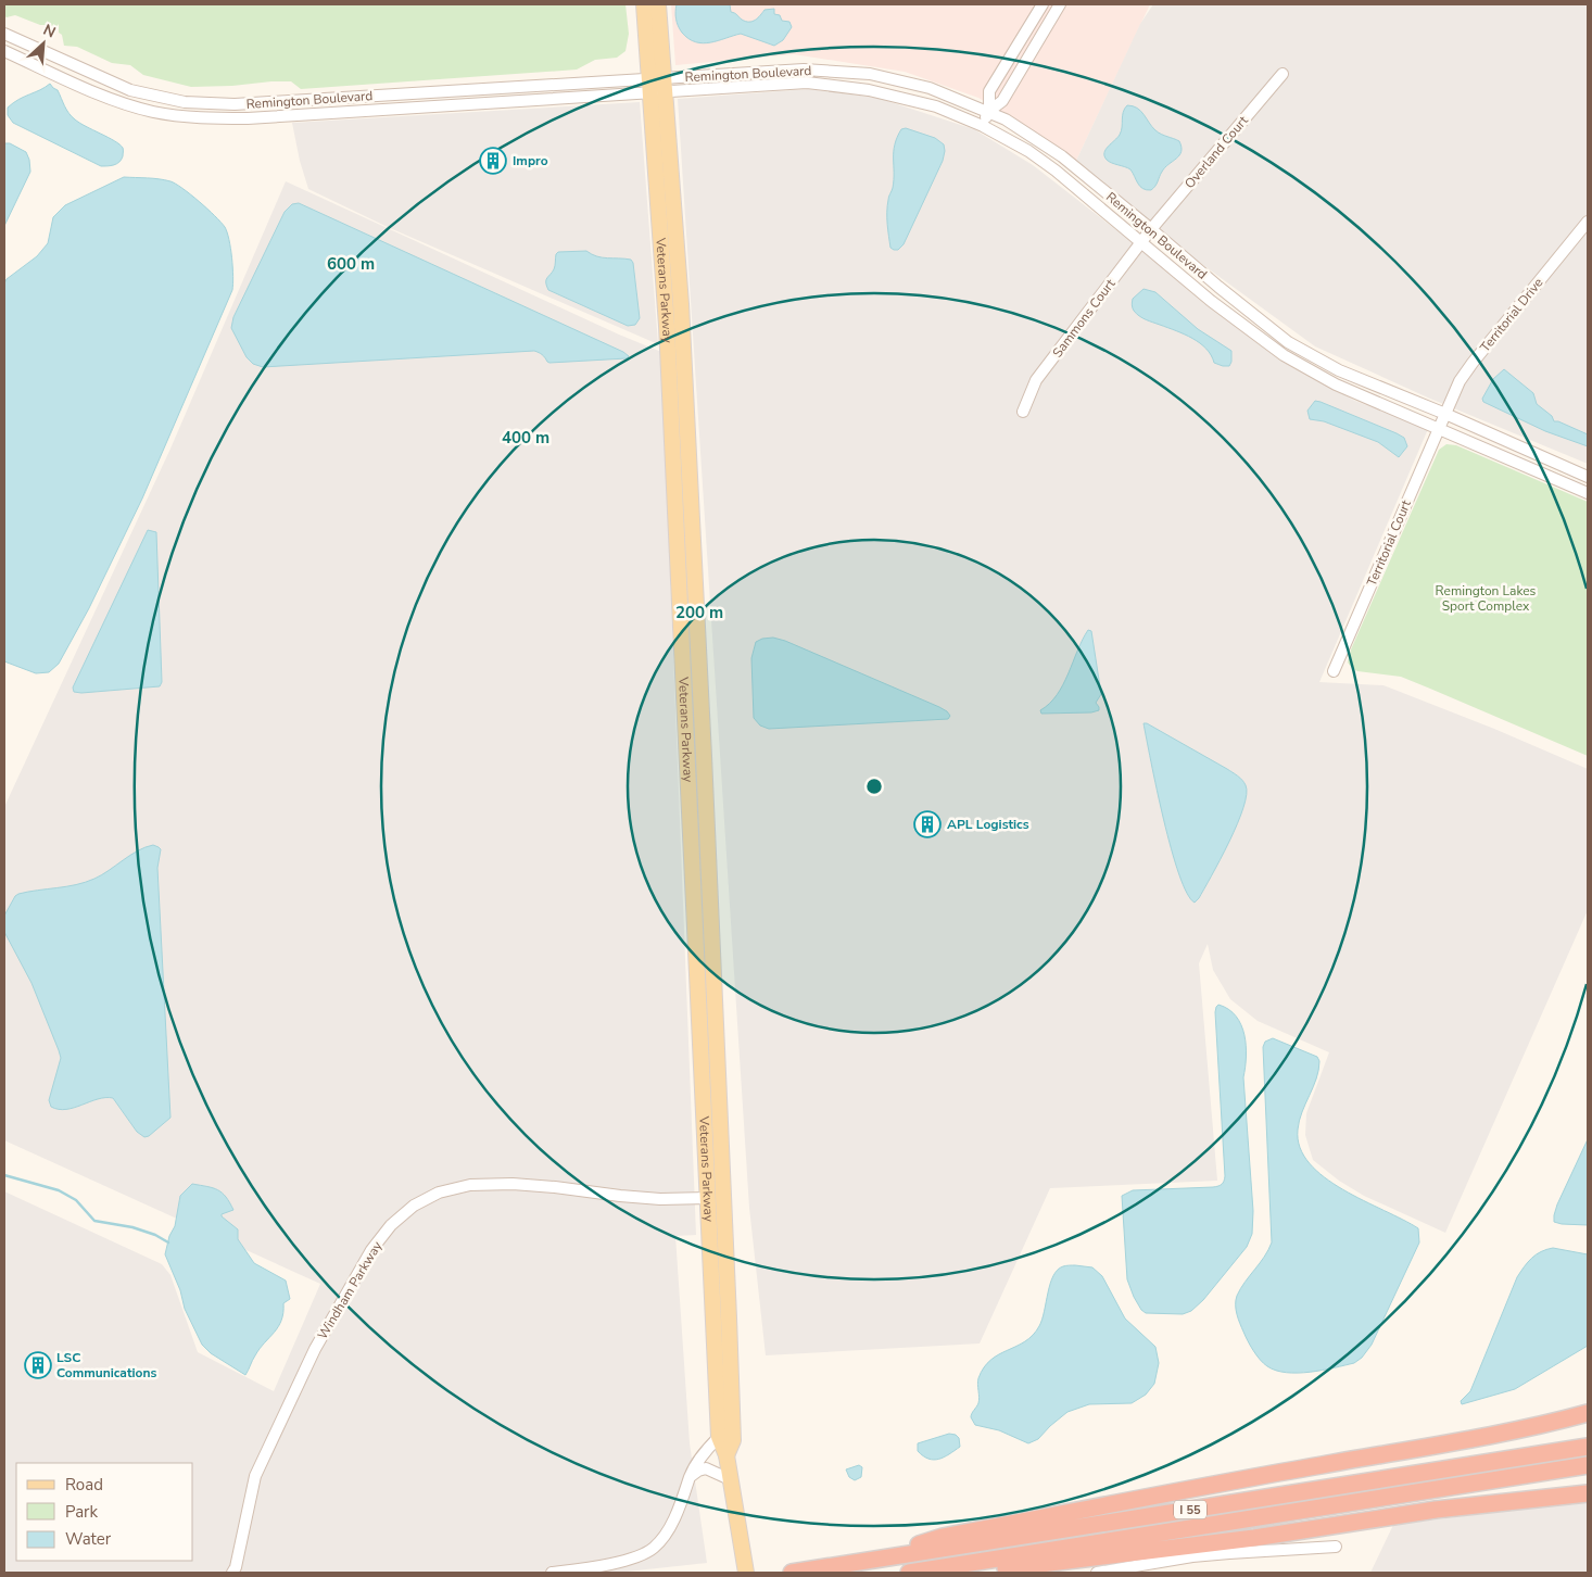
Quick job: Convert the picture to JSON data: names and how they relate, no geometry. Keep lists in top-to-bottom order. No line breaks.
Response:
{"streets":{"highway":["I 55"],"main road":["Veterans Parkway"],"street":["Remington Boulevard","Overland Court","Territorial Drive","Sammons Court","Territorial Court","Windham Parkway"]},"crossings":[["Remington Boulevard","Overland Court"],["Remington Boulevard","Veterans Parkway"],["Remington Boulevard","Territorial Drive"],["Remington Boulevard","Sammons Court"],["Remington Boulevard","Territorial Court"],["Overland Court","Sammons Court"],["Veterans Parkway","Windham Parkway"],["Territorial Drive","Territorial Court"]],"parks":["Remington Lakes Sport Complex"],"places":{"building":["Impro","APL Logistics","LSC Communications"]},"legend":["Road","Park","Water"],"north":"top right","rings":["600 m","400 m","200 m"]}
